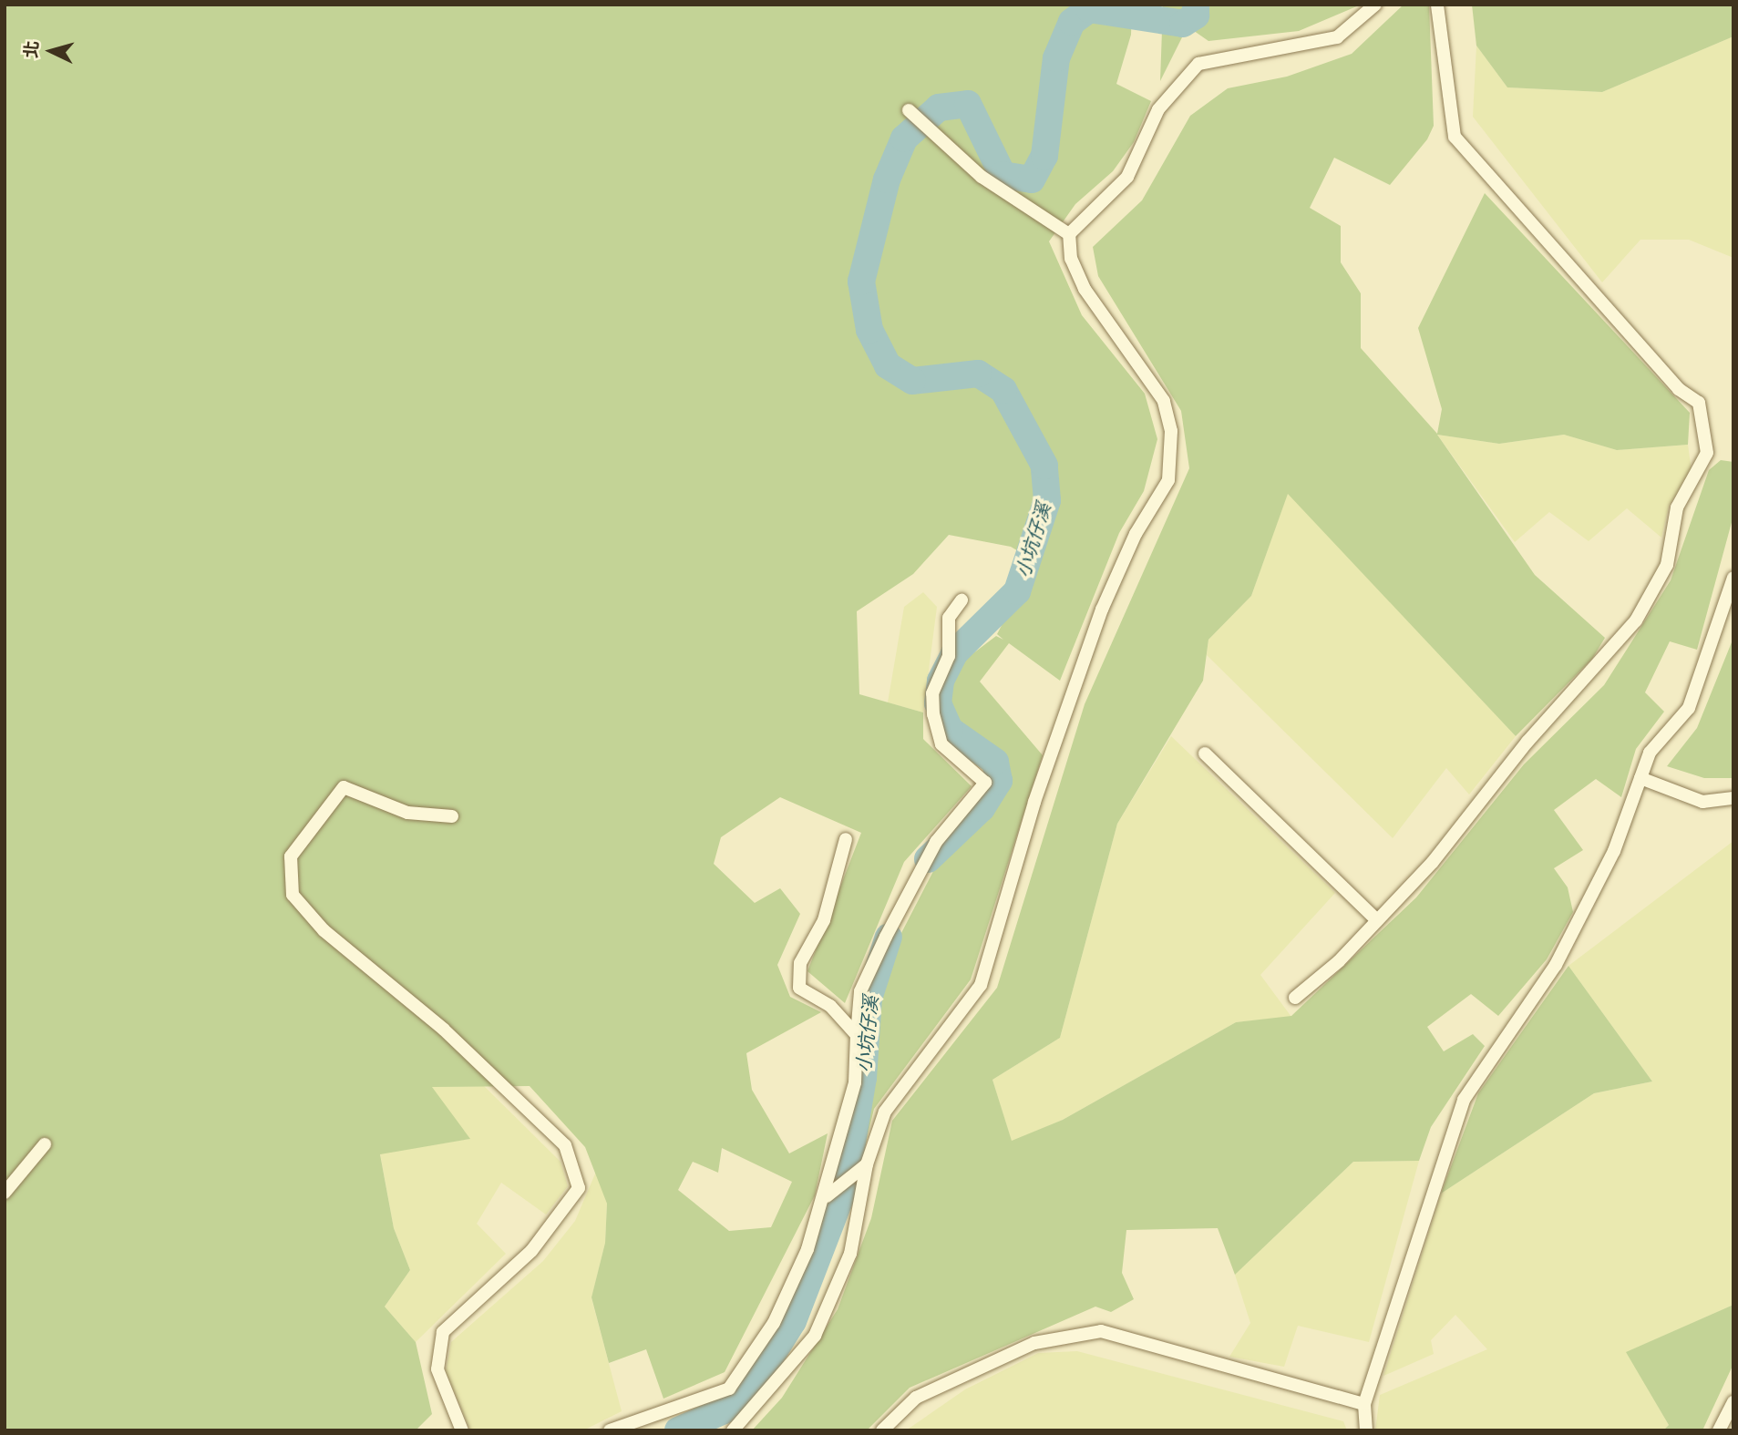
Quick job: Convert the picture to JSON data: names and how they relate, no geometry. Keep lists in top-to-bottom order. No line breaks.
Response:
{"water":["小坑仔溪"],"north":"left"}
